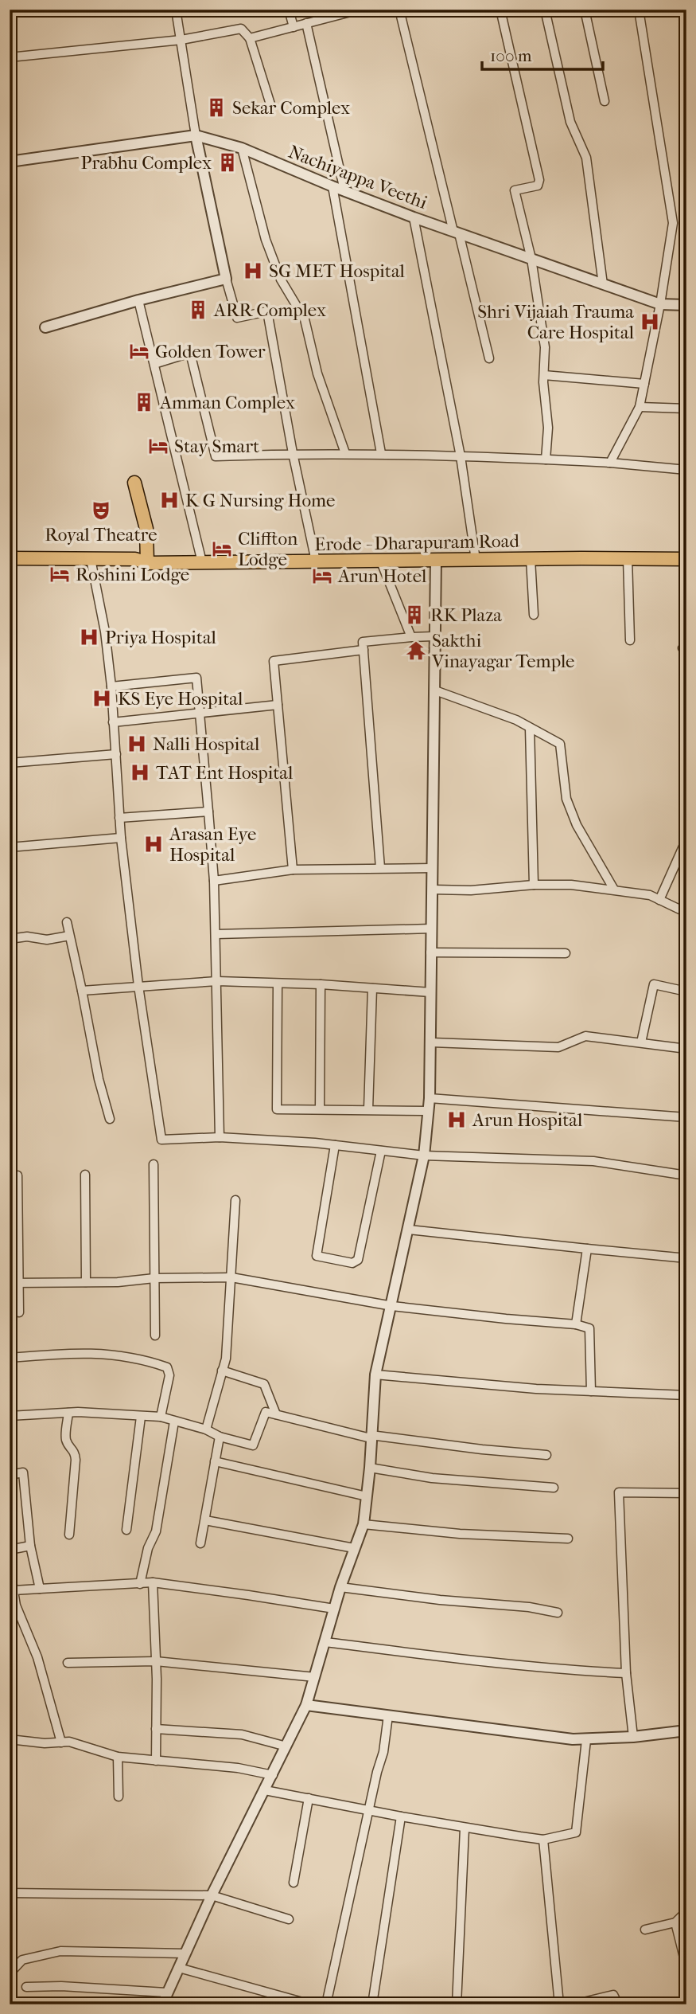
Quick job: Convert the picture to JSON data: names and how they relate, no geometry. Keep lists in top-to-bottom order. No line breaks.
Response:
{"streets":{"main road":["Erode - Dharapuram Road"],"street":["Nachiyappa Veethi"]},"places":{"building":["Sekar Complex","Prabhu Complex","ARR Complex","Amman Complex","RK Plaza"],"hospital":["SG MET Hospital","Shri Vijaiah Trauma Care Hospital","K G Nursing Home","Priya Hospital","KS Eye Hospital","Nalli Hospital","TAT Ent Hospital","Arasan Eye Hospital","Arun Hospital"],"hotel":["Golden Tower","Stay Smart","Cliffton Lodge","Roshini Lodge","Arun Hotel"],"theatre":["Royal Theatre"],"temple":["Sakthi Vinayagar Temple"]},"scale_bar":"100 m"}
